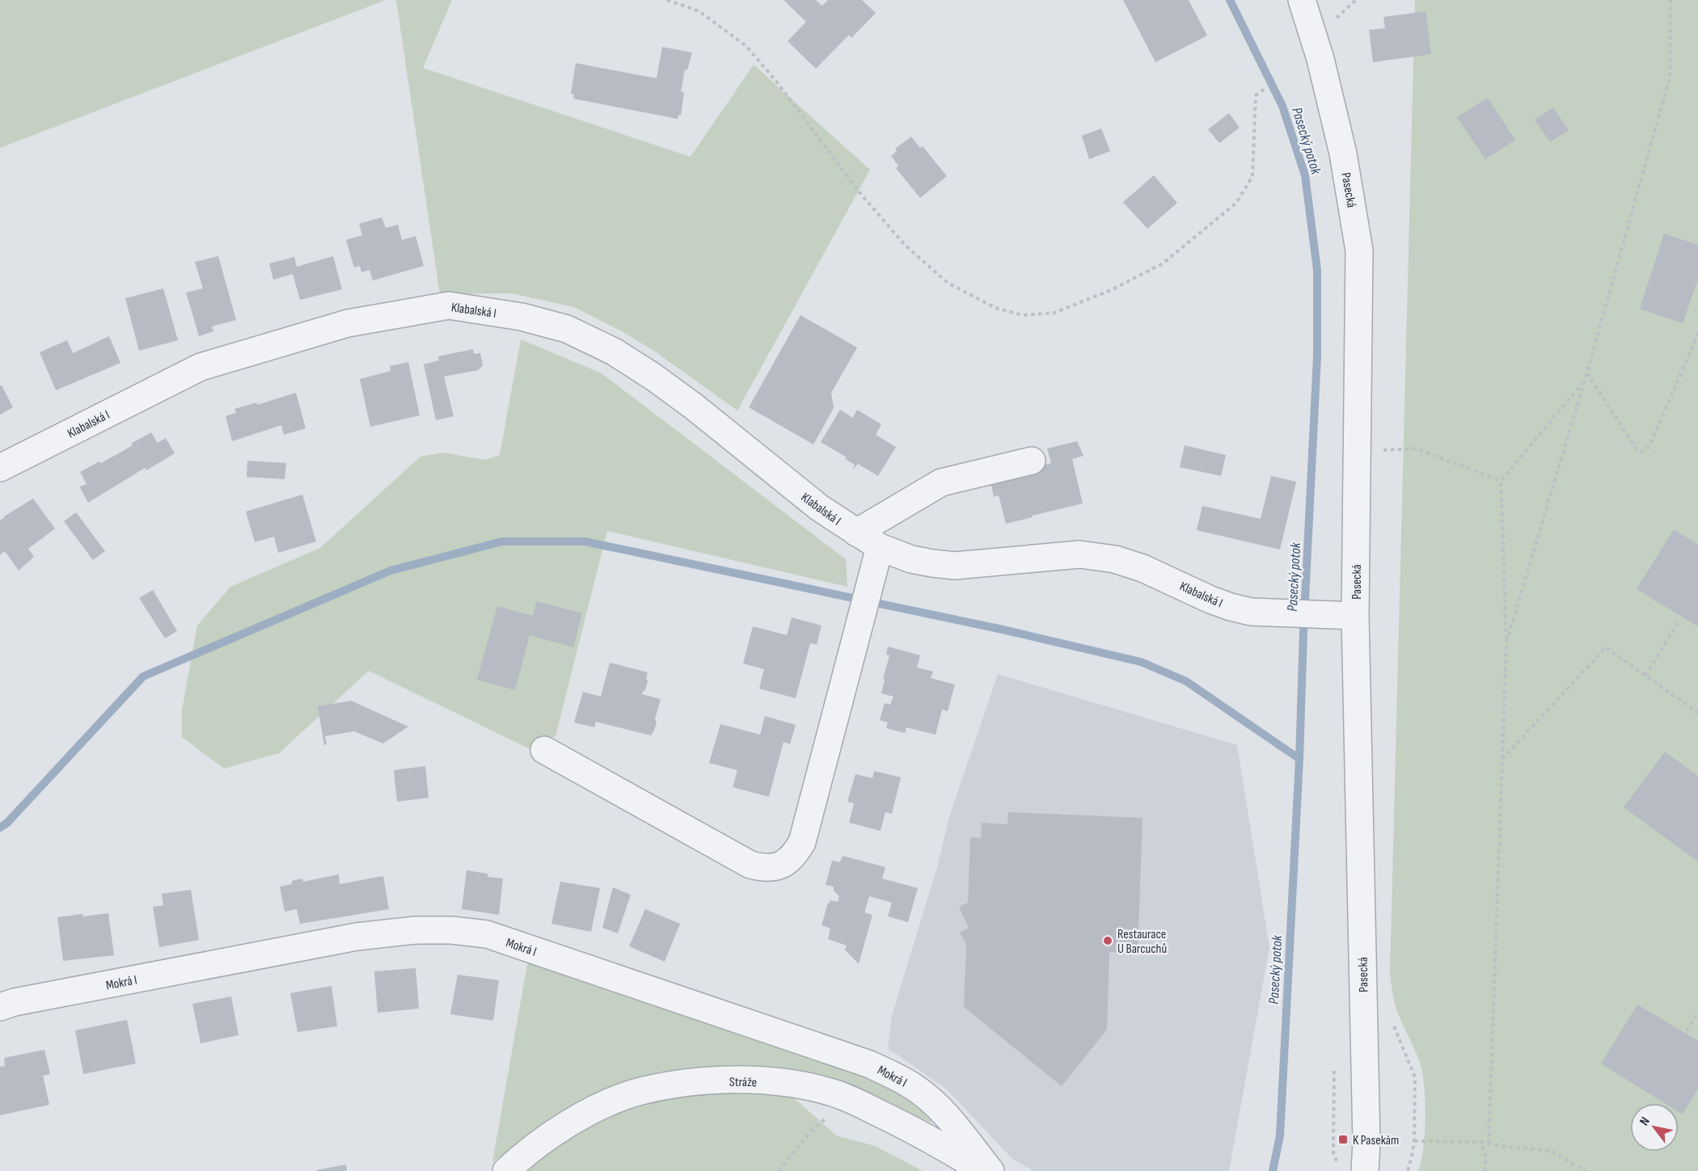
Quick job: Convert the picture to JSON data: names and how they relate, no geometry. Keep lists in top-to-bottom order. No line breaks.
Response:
{"streets":{"street":["Pasecká","Klabalská I","Mokrá I","Stráže"]},"crossings":[["Pasecká","Klabalská I"]],"water":["Pasecký potok"],"places":{"other":["Restaurace U Barcuchů"],"transit":["K Pasekám"]},"north":"top left"}
